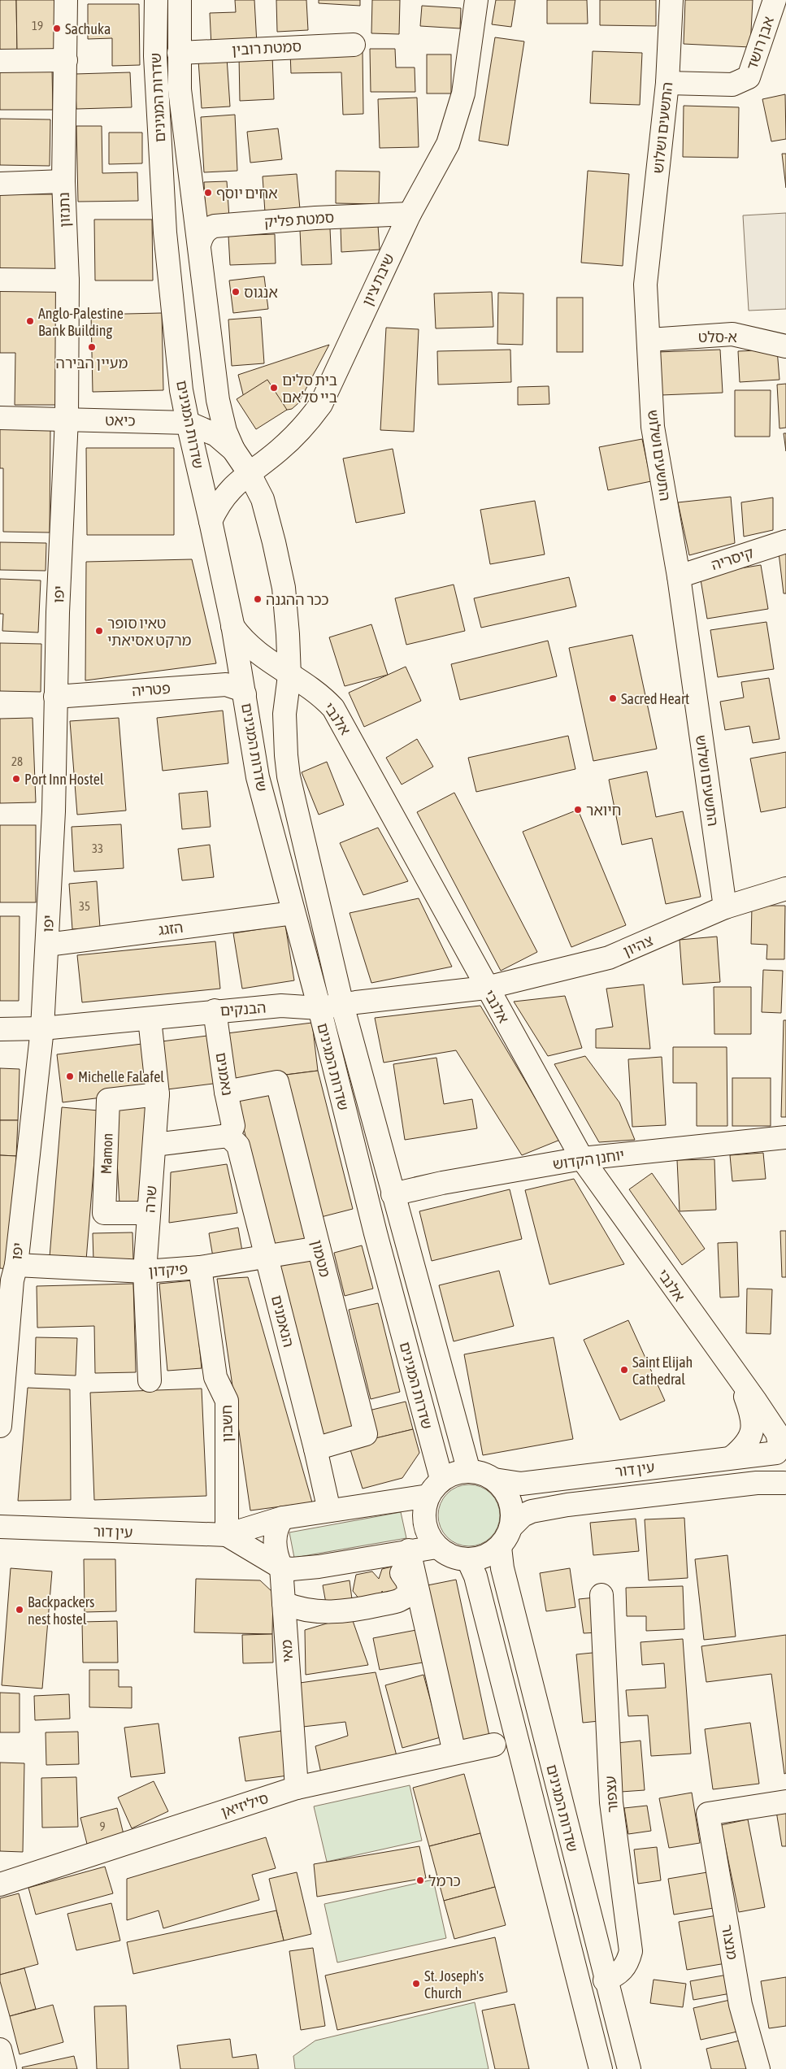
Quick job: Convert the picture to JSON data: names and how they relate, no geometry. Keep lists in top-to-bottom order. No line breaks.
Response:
{"streets":{"street":["אבן רושד","סמטת רובין","שדרות המגינים","התשעים ושלוש","נתנזון","סמטת פליק","שיבת ציון","א-סלט","כיאט","קיסריה","יפו","פטריה","אלנבי","הזגג","צהיון","הבנקים","נאמנים","Mamon","יוחנן הקדוש","שרה","מטמון","פיקדון","הנאמנים","חשבון","עין דור","מאי","עצפור","סיליזיאן","מנצור"]},"crossings":[["אבן רושד","התשעים ושלוש"],["סמטת רובין","שדרות המגינים"],["שדרות המגינים","סמטת פליק"],["שדרות המגינים","שיבת ציון"],["שדרות המגינים","כיאט"],["שדרות המגינים","פטריה"],["שדרות המגינים","אלנבי"],["שדרות המגינים","הזגג"],["שדרות המגינים","הבנקים"],["שדרות המגינים","יוחנן הקדוש"],["שדרות המגינים","עין דור"],["שדרות המגינים","עצפור"],["התשעים ושלוש","א-סלט"],["התשעים ושלוש","קיסריה"],["התשעים ושלוש","צהיון"],["נתנזון","כיאט"],["נתנזון","יפו"],["סמטת פליק","שיבת ציון"],["כיאט","יפו"],["יפו","פטריה"],["יפו","הזגג"],["יפו","הבנקים"],["יפו","פיקדון"],["אלנבי","צהיון"],["אלנבי","הבנקים"],["אלנבי","יוחנן הקדוש"],["אלנבי","עין דור"],["צהיון","הבנקים"],["הבנקים","נאמנים"],["הבנקים","שרה"],["נאמנים","מטמון"],["נאמנים","הנאמנים"],["Mamon","שרה"],["שרה","פיקדון"],["מטמון","פיקדון"],["מטמון","הנאמנים"],["פיקדון","הנאמנים"],["פיקדון","חשבון"],["הנאמנים","עין דור"],["חשבון","עין דור"],["עין דור","מאי"],["מאי","סיליזיאן"]],"places":["Sachuka","אחים יוסף","אנגוס","Anglo-Palestine Bank Building","מעיין הבירה","בית סלים ביי סלאם","ככר ההגנה","טאיו סופר מרקט אסיאתי","Sacred Heart","Port Inn Hostel","חיואר","Michelle Falafel","Saint Elijah Cathedral","Backpackers nest hostel","כרמל","St. Joseph's Church"],"house_numbers":["19","28","33","35","9"]}
